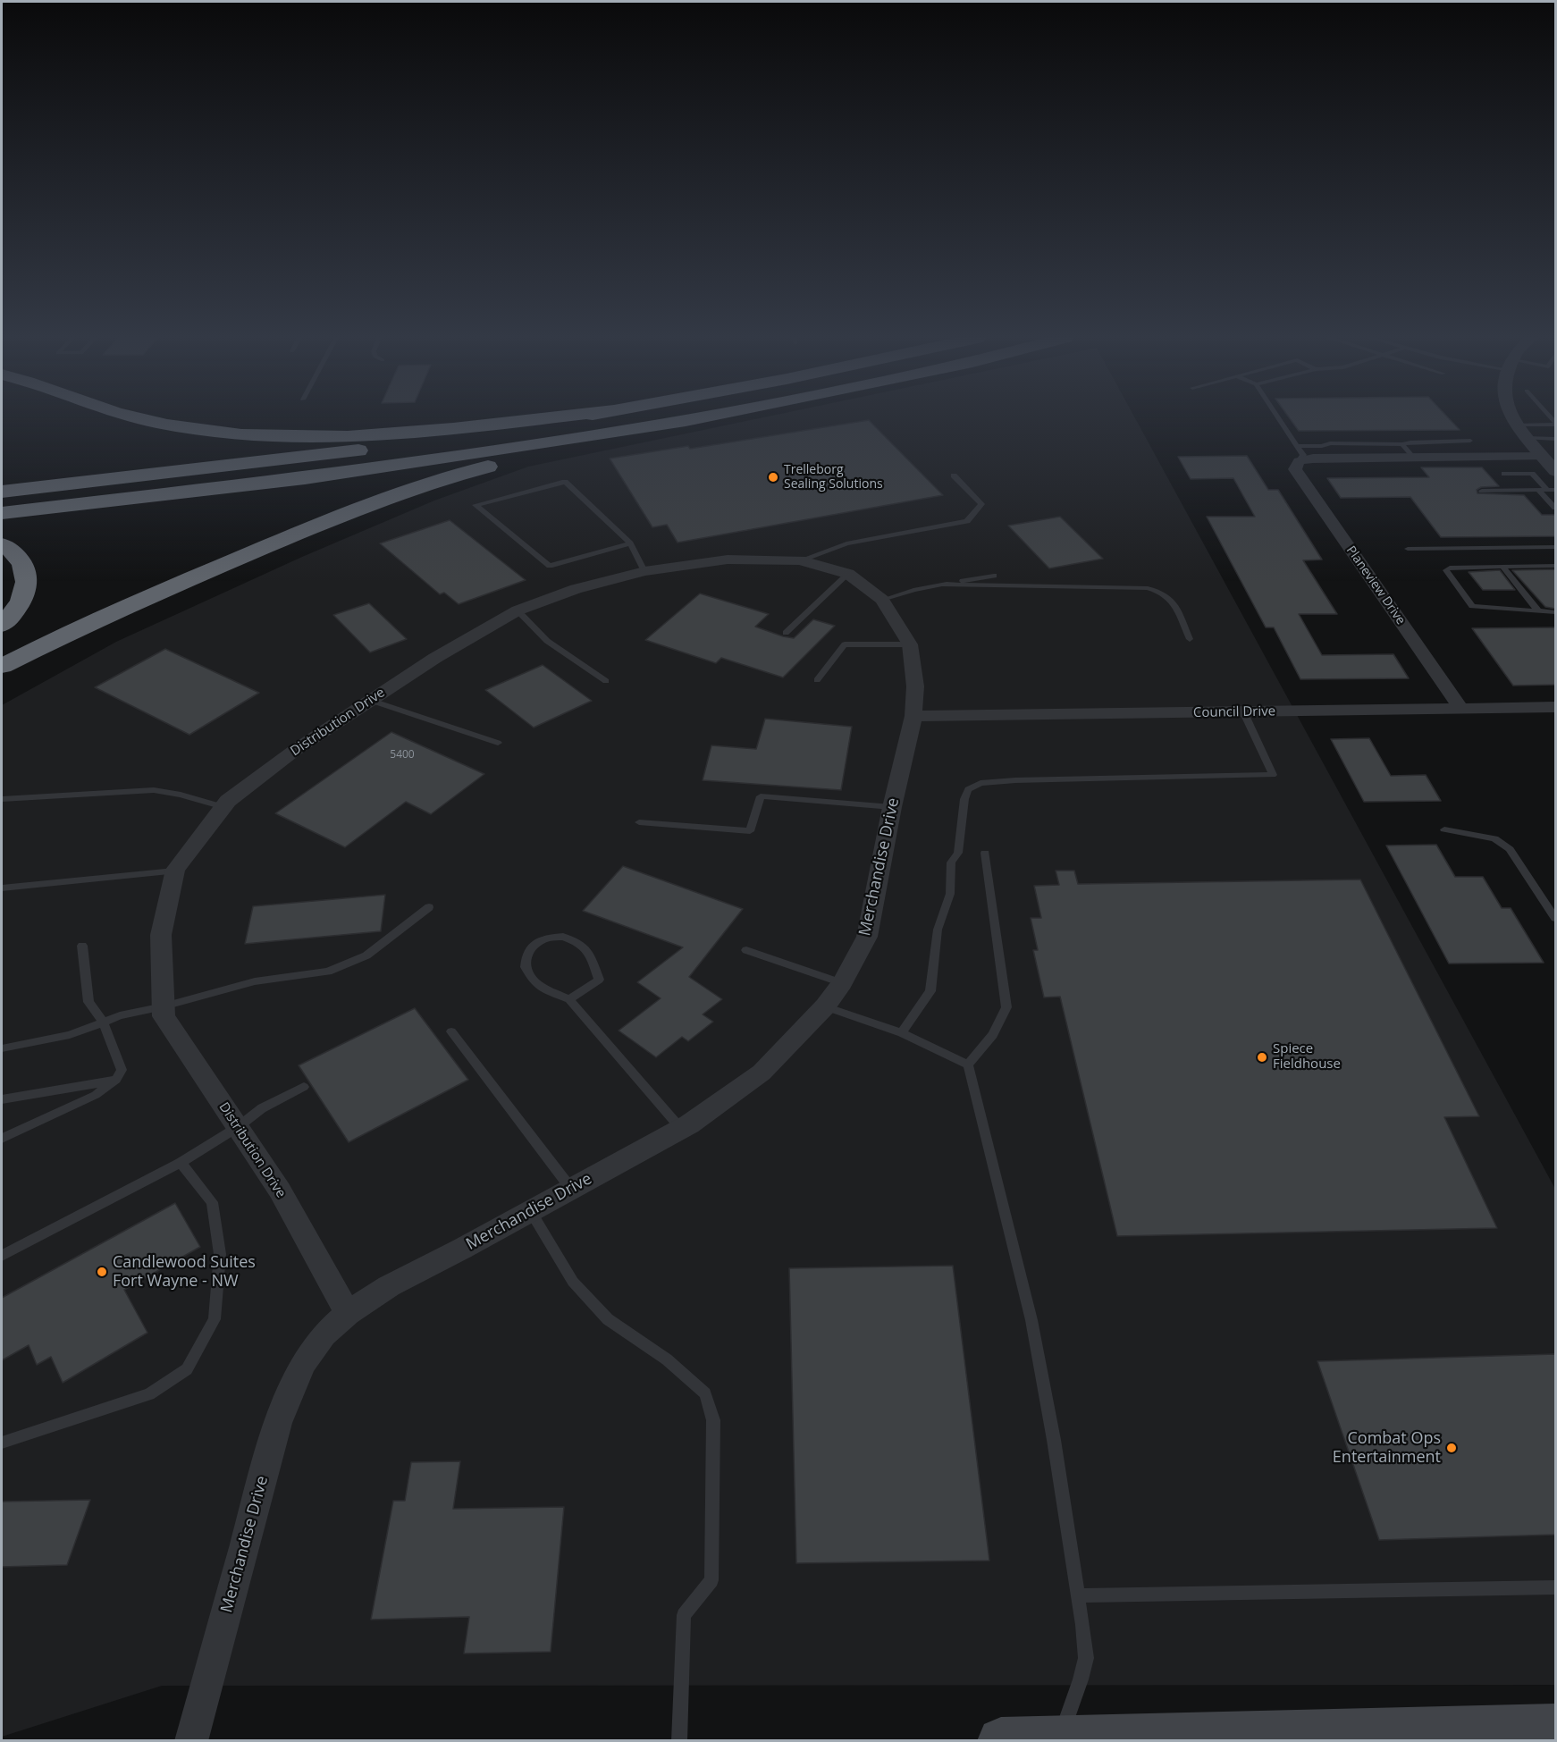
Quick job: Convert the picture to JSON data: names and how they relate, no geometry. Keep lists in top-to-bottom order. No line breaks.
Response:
{"streets":{"street":["Planeview Drive","Council Drive","Distribution Drive","Merchandise Drive"]},"crossings":[["Planeview Drive","Council Drive"],["Council Drive","Distribution Drive"],["Council Drive","Merchandise Drive"],["Distribution Drive","Merchandise Drive"]],"places":["Trelleborg Sealing Solutions","Spiece Fieldhouse","Candlewood Suites Fort Wayne - NW","Combat Ops Entertainment"],"house_numbers":["5400"]}
